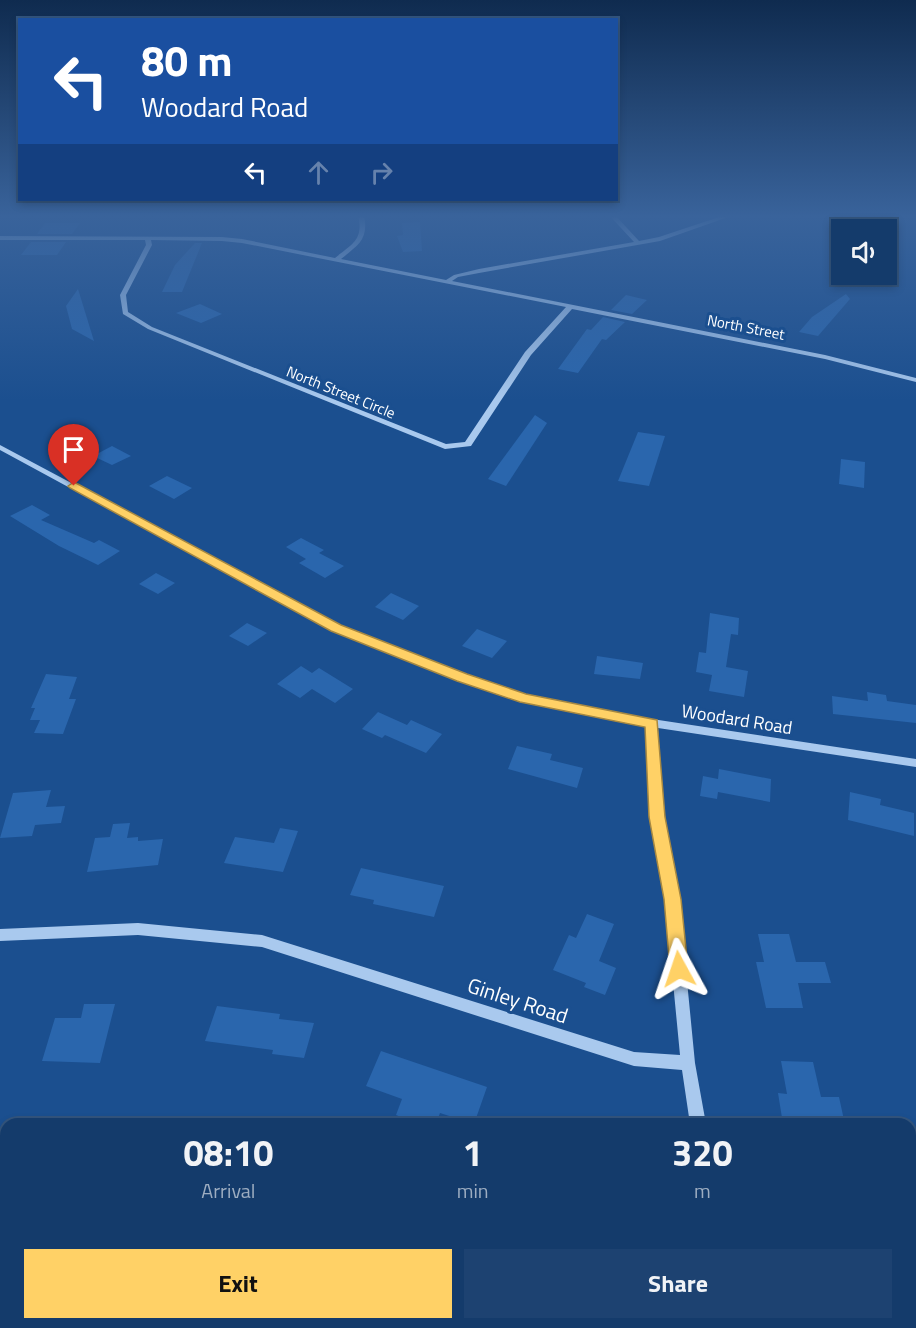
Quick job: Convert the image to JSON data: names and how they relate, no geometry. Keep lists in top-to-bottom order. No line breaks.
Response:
{"streets":{"street":["North Street","North Street Circle","Woodard Road","Ginley Road"]},"crossings":[["North Street","North Street Circle"]],"page":{"turn":["80 m","Woodard Road"],"eta":["08:10","Arrival","1","min","320","m"],"buttons":["Exit","Share"]}}
